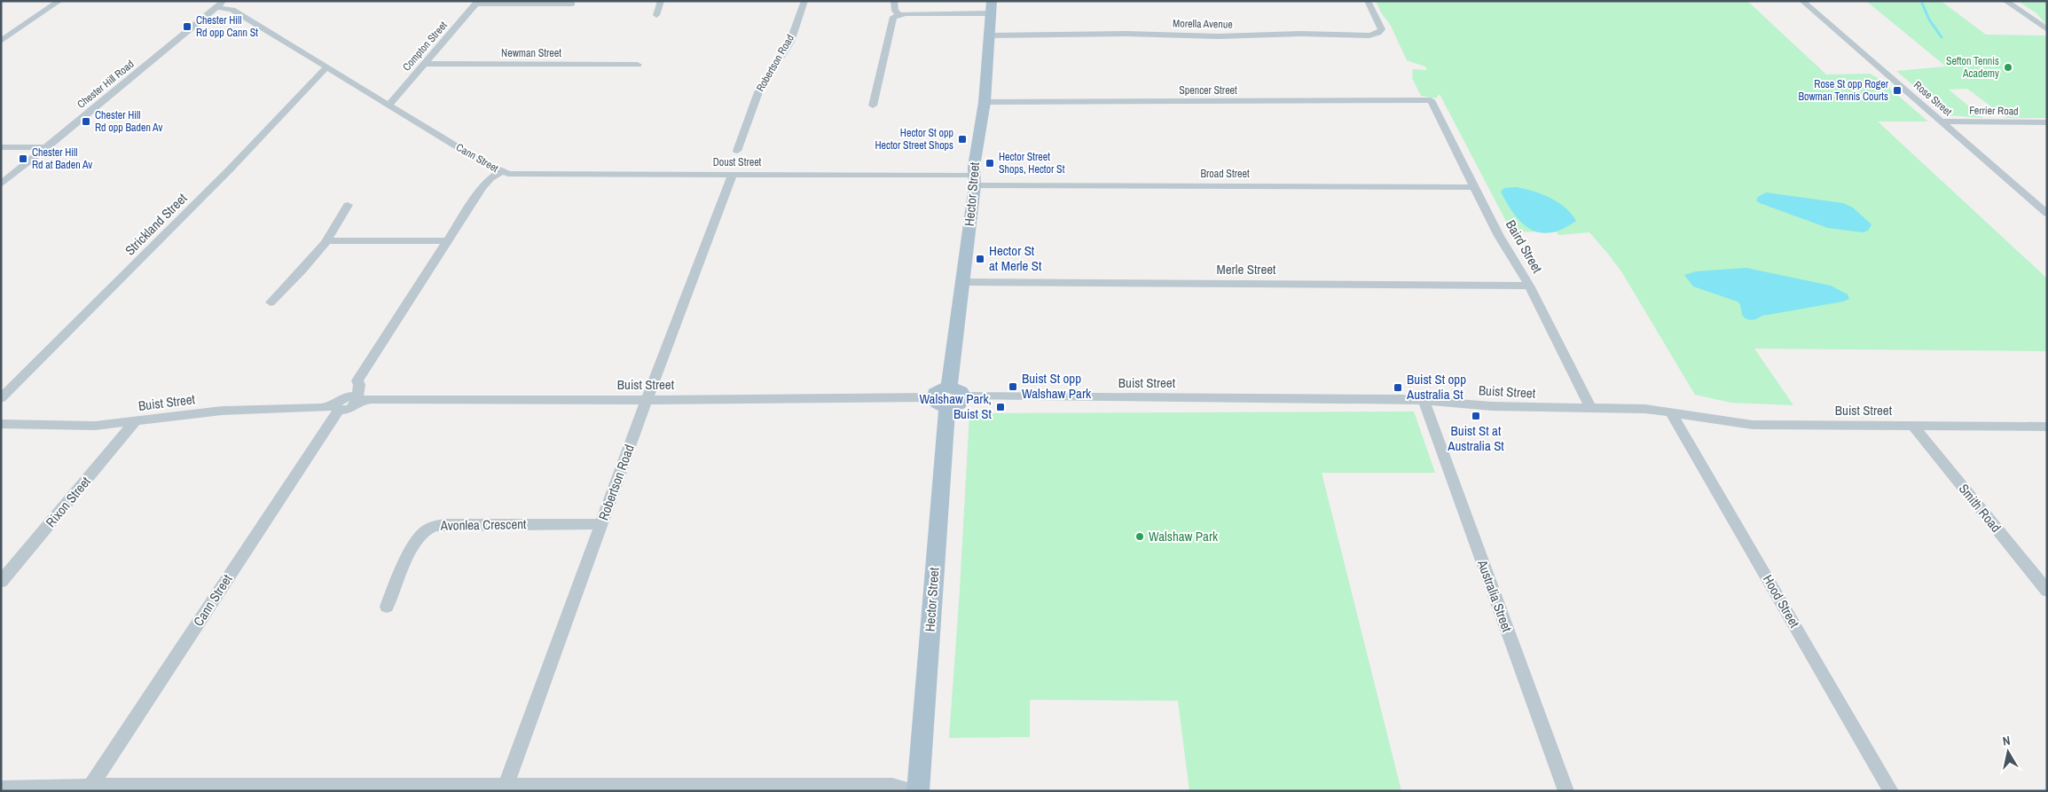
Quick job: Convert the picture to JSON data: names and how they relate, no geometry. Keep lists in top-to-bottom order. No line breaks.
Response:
{"streets":{"main road":["Hector Street"],"street":["Morella Avenue","Compton Street","Newman Street","Robertson Road","Chester Hill Road","Spencer Street","Rose Street","Ferrier Road","Cann Street","Doust Street","Broad Street","Strickland Street","Baird Street","Merle Street","Buist Street","Rixon Street","Smith Road","Avonlea Crescent","Australia Street","Hood Street"]},"crossings":[["Morella Avenue","Hector Street"],["Compton Street","Newman Street"],["Compton Street","Cann Street"],["Robertson Road","Doust Street"],["Robertson Road","Buist Street"],["Robertson Road","Avonlea Crescent"],["Chester Hill Road","Cann Street"],["Spencer Street","Hector Street"],["Spencer Street","Baird Street"],["Rose Street","Ferrier Road"],["Cann Street","Doust Street"],["Cann Street","Strickland Street"],["Cann Street","Buist Street"],["Doust Street","Broad Street"],["Doust Street","Hector Street"],["Broad Street","Hector Street"],["Broad Street","Baird Street"],["Hector Street","Merle Street"],["Hector Street","Buist Street"],["Baird Street","Merle Street"],["Baird Street","Buist Street"],["Buist Street","Rixon Street"],["Buist Street","Smith Road"],["Buist Street","Australia Street"],["Buist Street","Hood Street"]],"places":{"transit":["Chester Hill Rd opp Cann St","Rose St opp Roger Bowman Tennis Courts","Chester Hill Rd opp Baden Av","Hector St opp Hector Street Shops","Chester Hill Rd at Baden Av","Hector Street Shops, Hector St","Hector St at Merle St","Buist St opp Walshaw Park","Buist St opp Australia St","Walshaw Park, Buist St","Buist St at Australia St"],"other":["Sefton Tennis Academy","Walshaw Park"]},"north":"top"}
